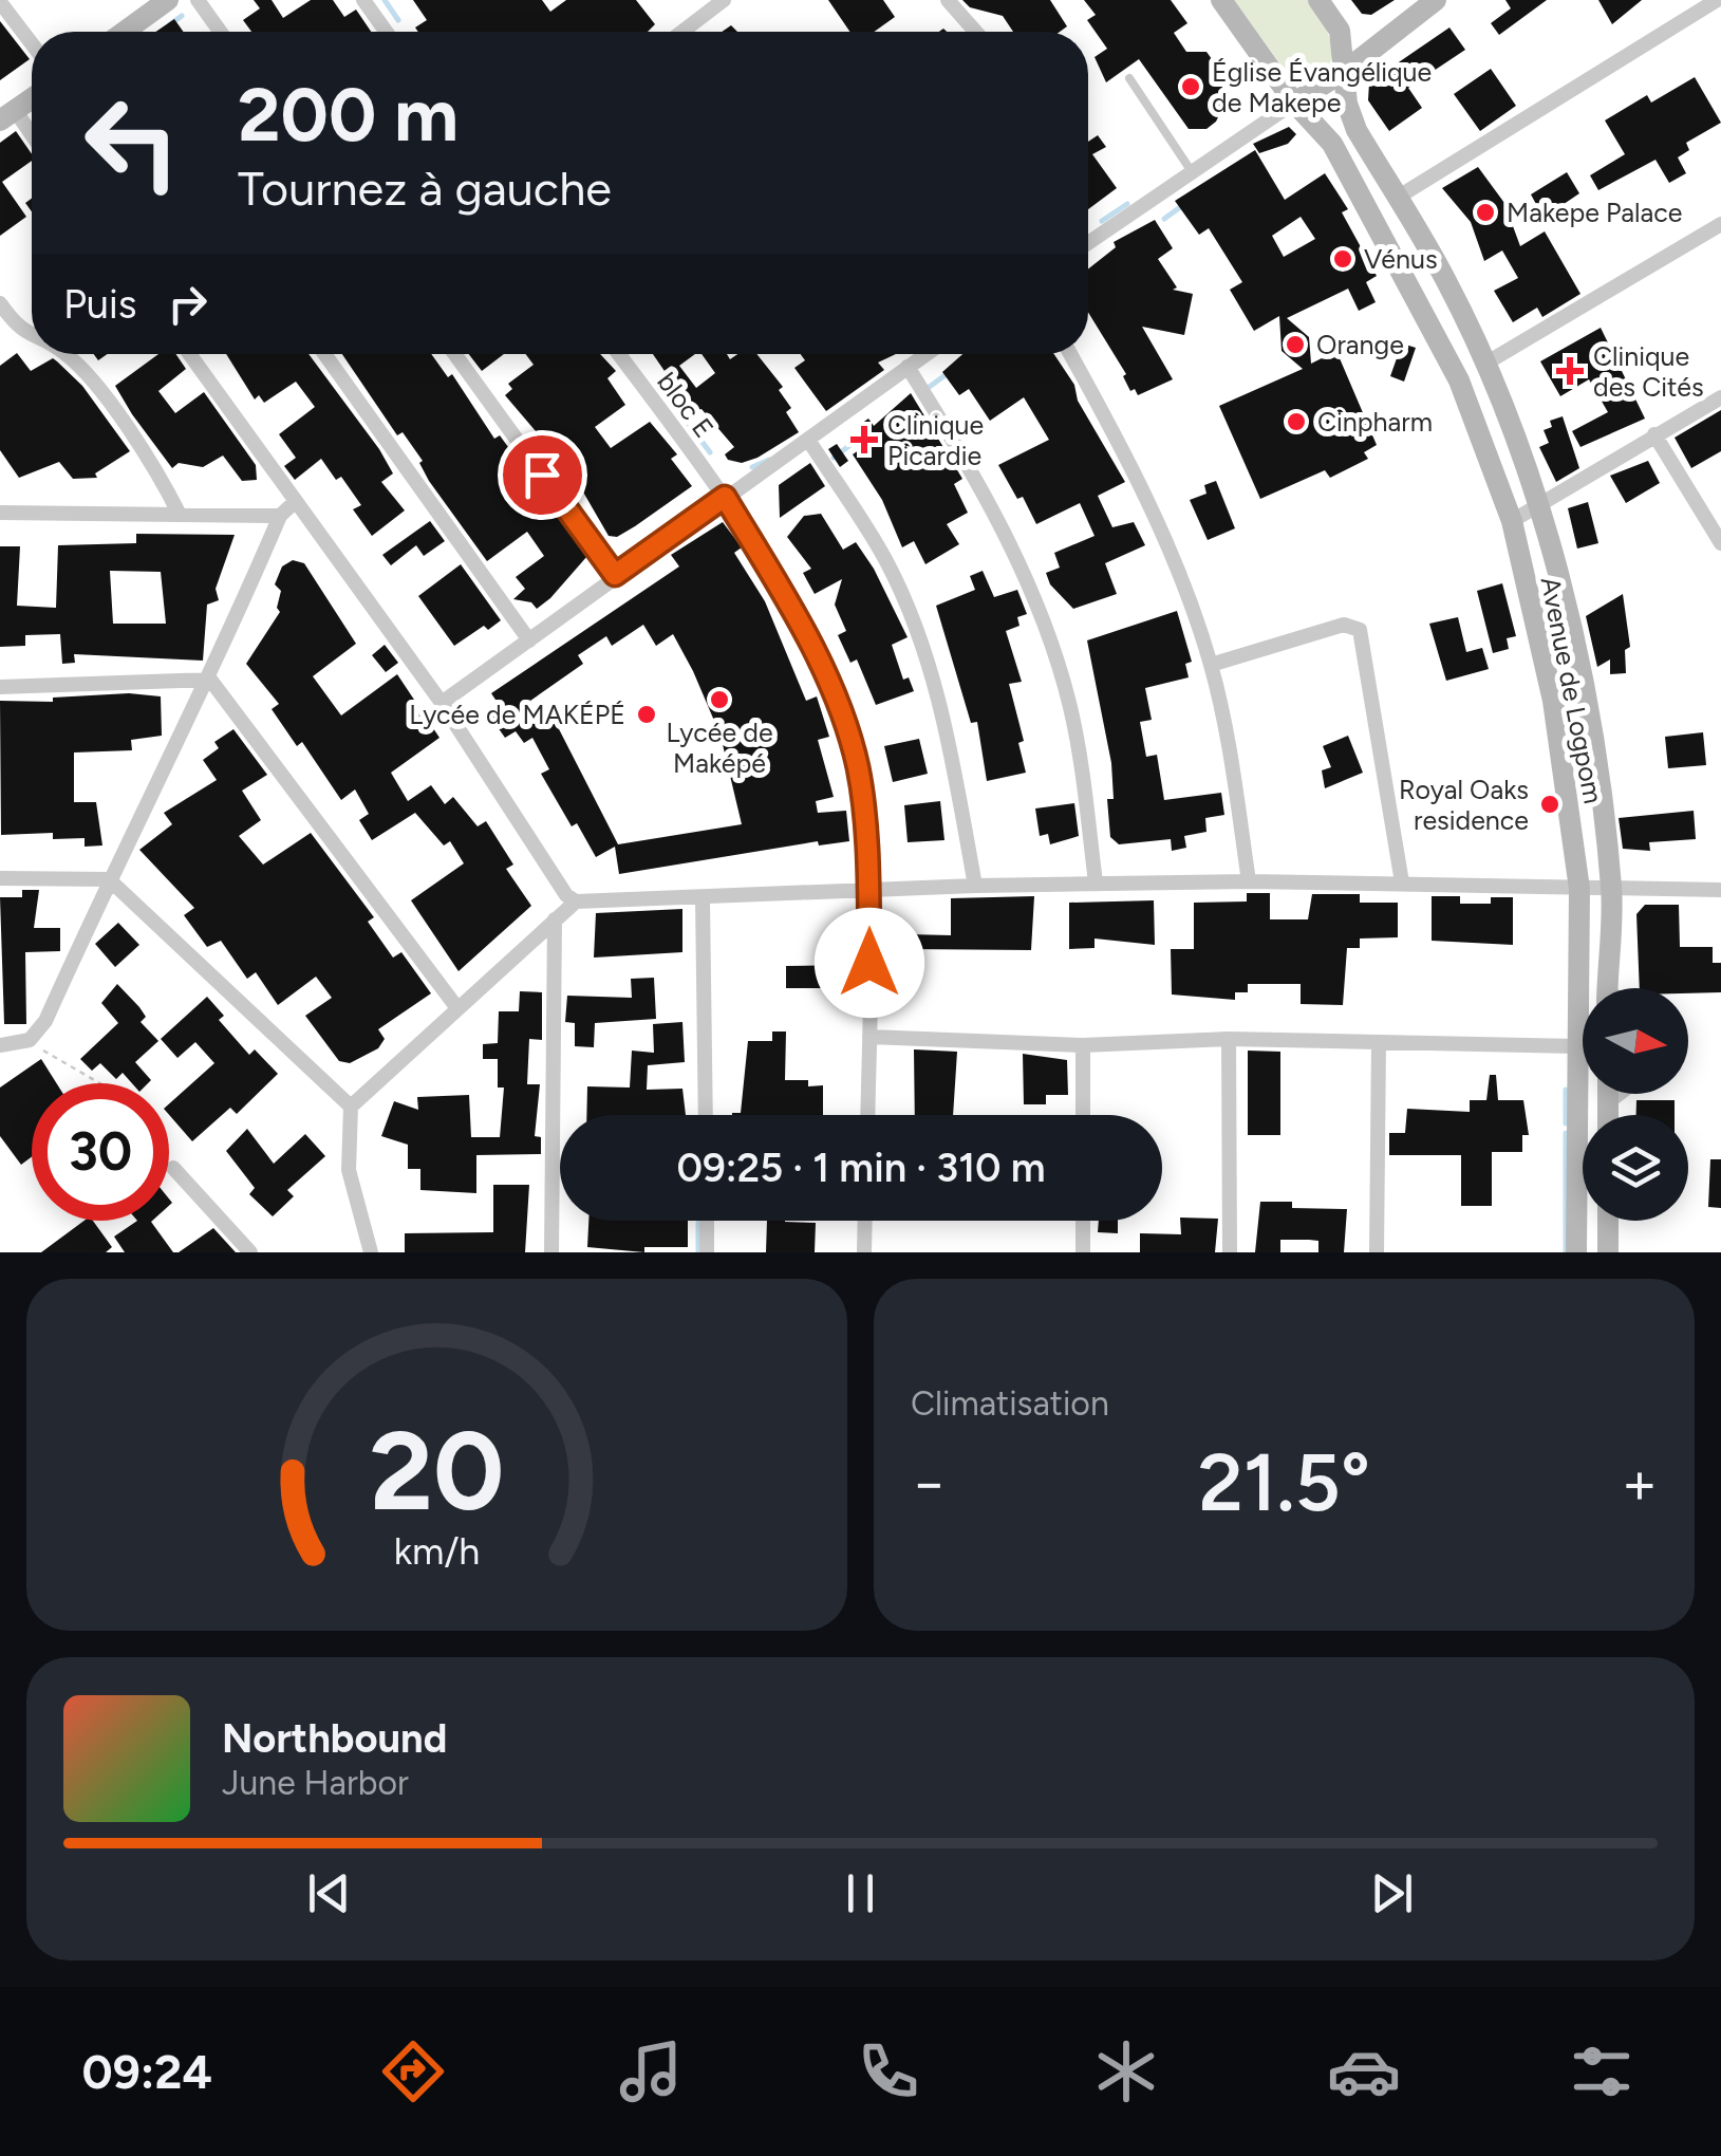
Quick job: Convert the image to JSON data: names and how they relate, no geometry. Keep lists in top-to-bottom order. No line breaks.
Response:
{"streets":{"main road":["Avenue de Logpom"],"street":["bloc E"]},"places":{"other":["Église Évangélique de Makepe","Makepe Palace","Vénus","Orange","Cinpharm","Lycée de Maképé","Lycée de MAKÉPÉ","Royal Oaks residence"],"health":["Clinique des Cités","Clinique Picardie"]},"north":"right","page":{"turn":["200 m","Tournez à gauche"],"then":"Puis","limit":"30","trip":"09:25 · 1 min · 310 m","tile":"Climatisation","heat":["−","21.5°","+"],"song":["Northbound","June Harbor"],"tabs":"09:24","gauge":["20","km/h"]}}
